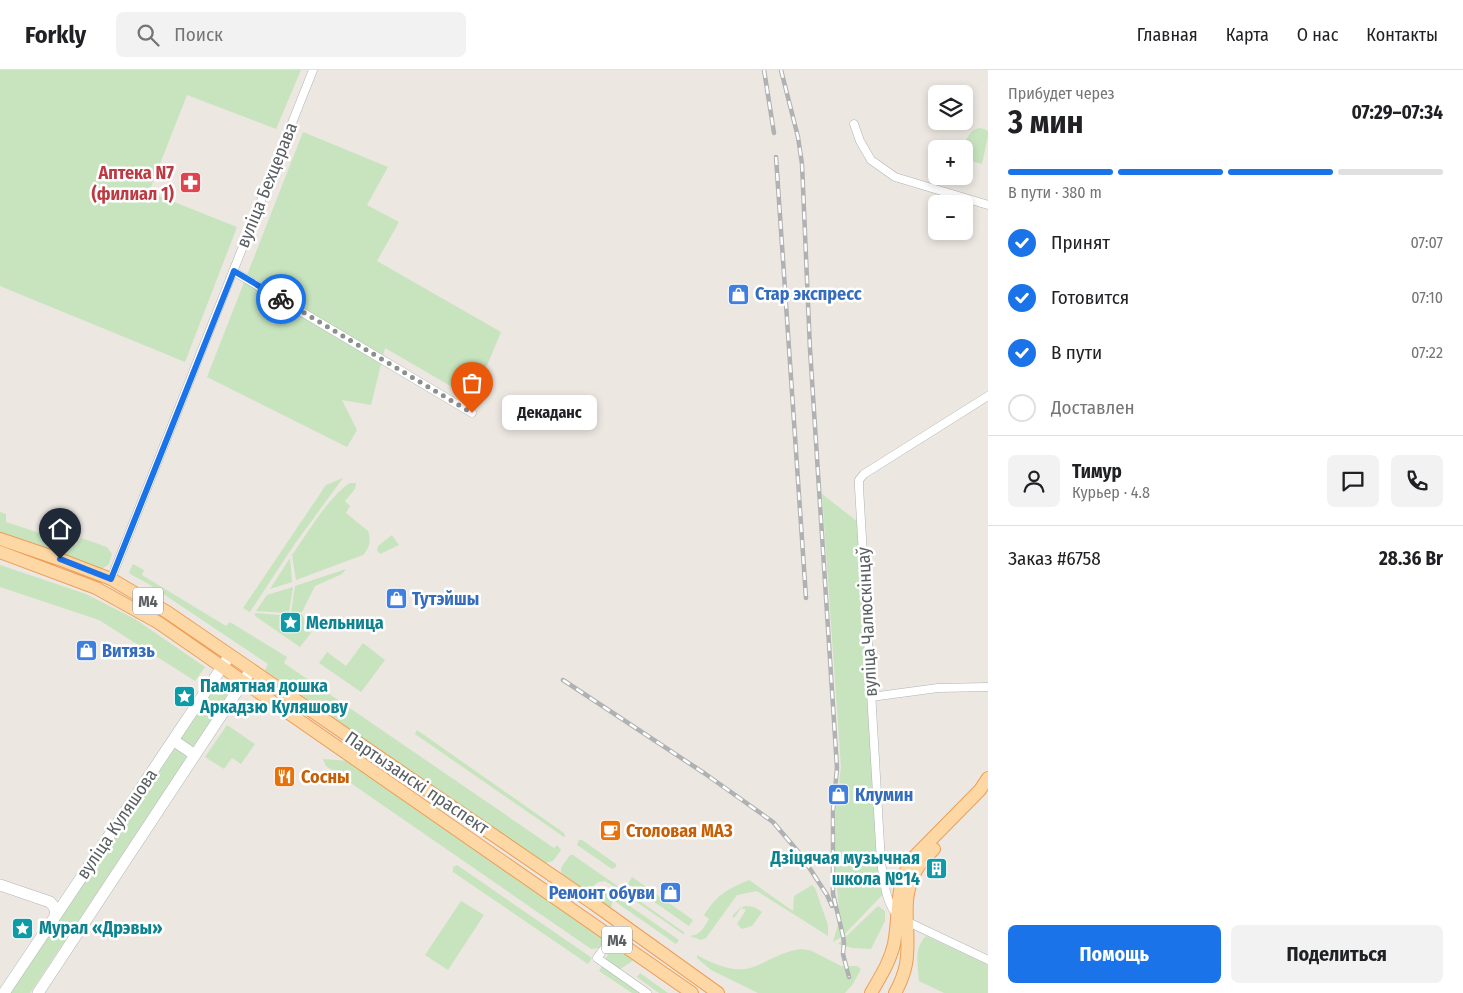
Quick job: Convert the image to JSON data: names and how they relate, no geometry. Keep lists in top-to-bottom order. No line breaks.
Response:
{"streets":{"main road":["М4","Партызанскі праспект","вуліца Куляшова"],"street":["вуліца Бехцерава","вуліца Чалюскінцаў"]},"crossings":[["вуліца Бехцерава","Партызанскі праспект"],["Партызанскі праспект","вуліца Куляшова"]],"places":{"pharmacy":["Аптека N7 (филиал 1)"],"shop":["Стар экспресс","Тутэйшы","Витязь","Клумин","Ремонт обуви"],"other":["Декаданс"],"place":["Мельница","Памятная дошка Аркадзю Куляшову","Мурал «Дрэвы»"],"restaurant":["Сосны"],"cafe":["Столовая МАЗ"],"building":["Дзіцячая музычная школа №14"]},"page":{"header":"Forkly","search":"Поиск","nav":["Главная","Карта","О нас","Контакты"],"heading":["3 мин","Прибудет через","07:29–07:34"],"panel":["Тимур","Курьер · 4.8","Заказ #6758","28.36 Br"],"map_buttons":["+","−"],"bar":"В пути · 380 m","list":[["Принят","07:07"],["Готовится","07:10"],["В пути","07:22"],"Доставлен"],"bubble":"Декаданс","buttons":["Помощь","Поделиться"]}}
